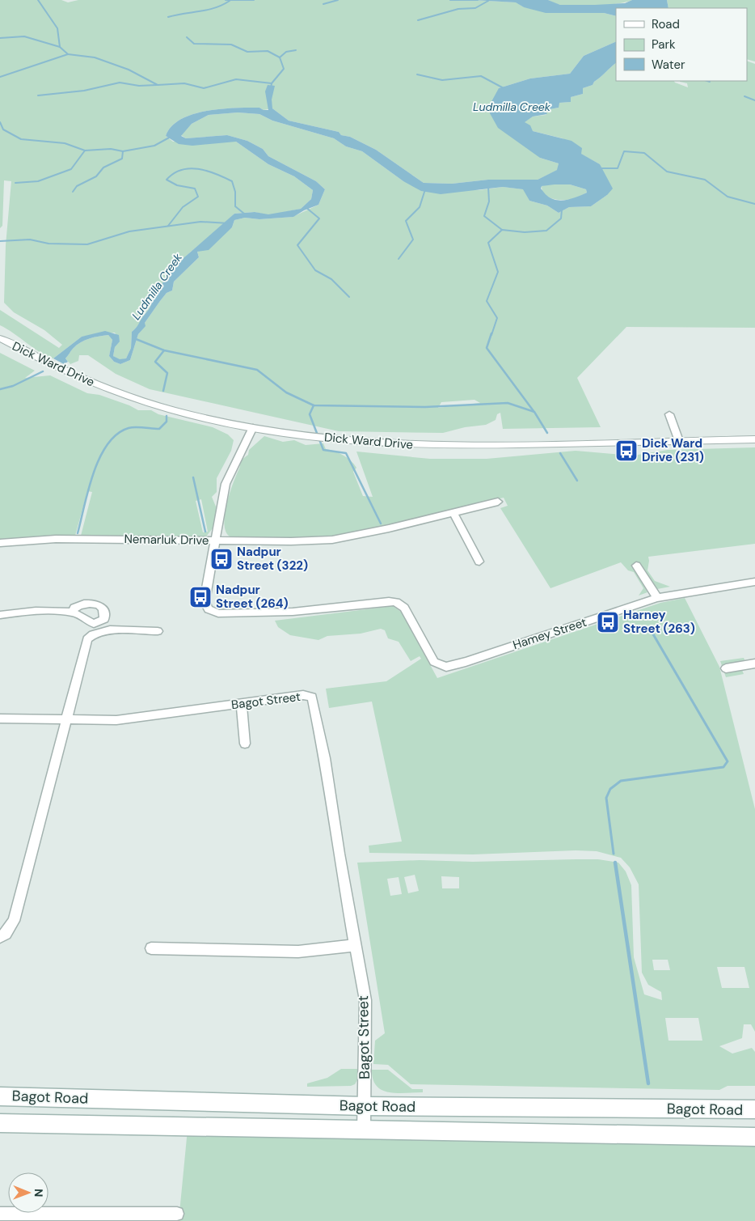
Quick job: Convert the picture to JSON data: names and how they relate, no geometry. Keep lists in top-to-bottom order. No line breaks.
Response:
{"streets":{"main road":["Bagot Road"],"street":["Dick Ward Drive","Nemarluk Drive","Hamey Street","Bagot Street"]},"crossings":[["Nemarluk Drive","Hamey Street"],["Bagot Street","Bagot Road"]],"water":["Ludmilla Creek"],"places":{"bus stop":["Dick Ward Drive (231)","Nadpur Street (322)","Nadpur Street (264)","Harney Street (263)"]},"legend":["Road","Park","Water"],"north":"right"}
